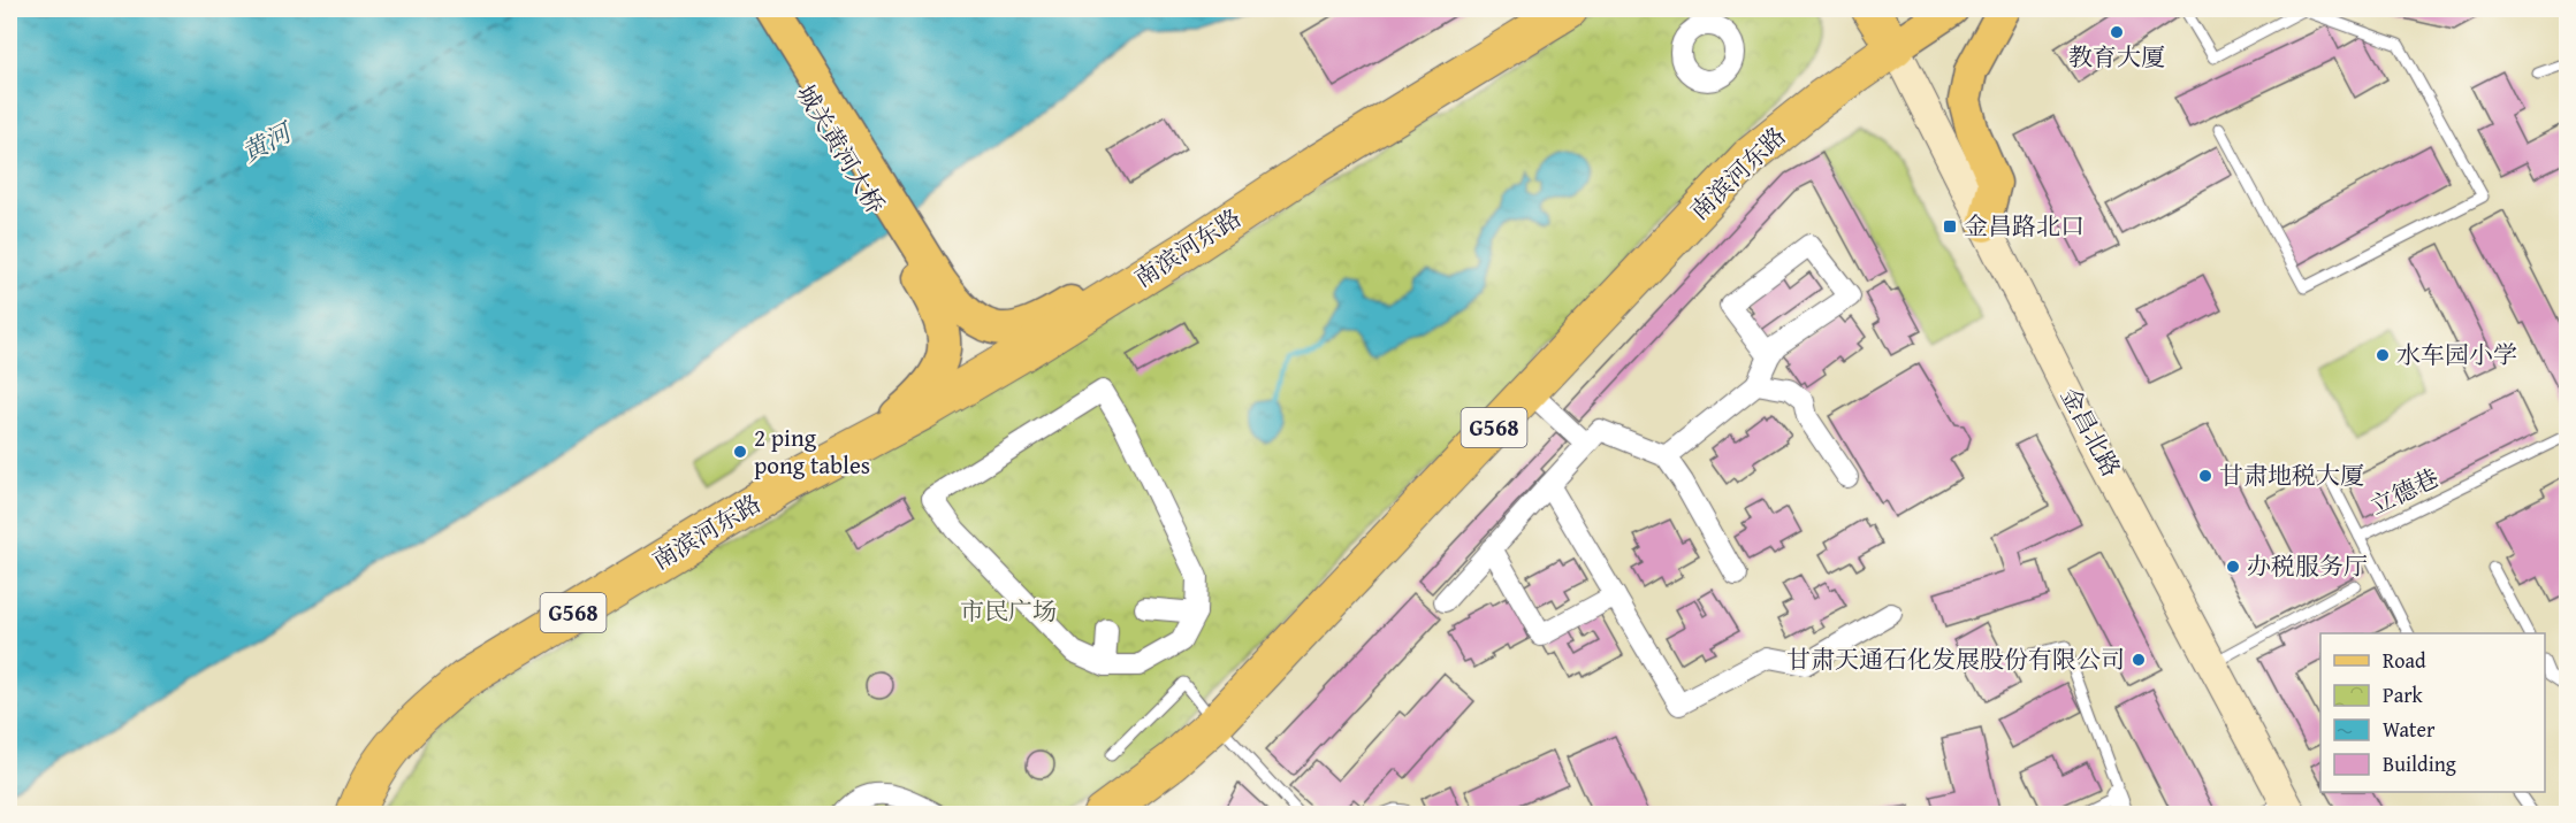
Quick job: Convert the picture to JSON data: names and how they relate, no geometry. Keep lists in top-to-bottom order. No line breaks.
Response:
{"streets":{"highway":["南滨河东路","G568"],"main road":["城关黄河大桥","金昌北路"],"lane":["立德巷"]},"crossings":[["城关黄河大桥","南滨河东路"],["南滨河东路","金昌北路"]],"water":["黄河"],"parks":["市民广场"],"places":{"other":["教育大厦","水车园小学","2 ping pong tables","甘肃地税大厦","办税服务厅","甘肃天通石化发展股份有限公司"],"transit":["金昌路北口"]},"legend":["Road","Park","Water","Building"]}
